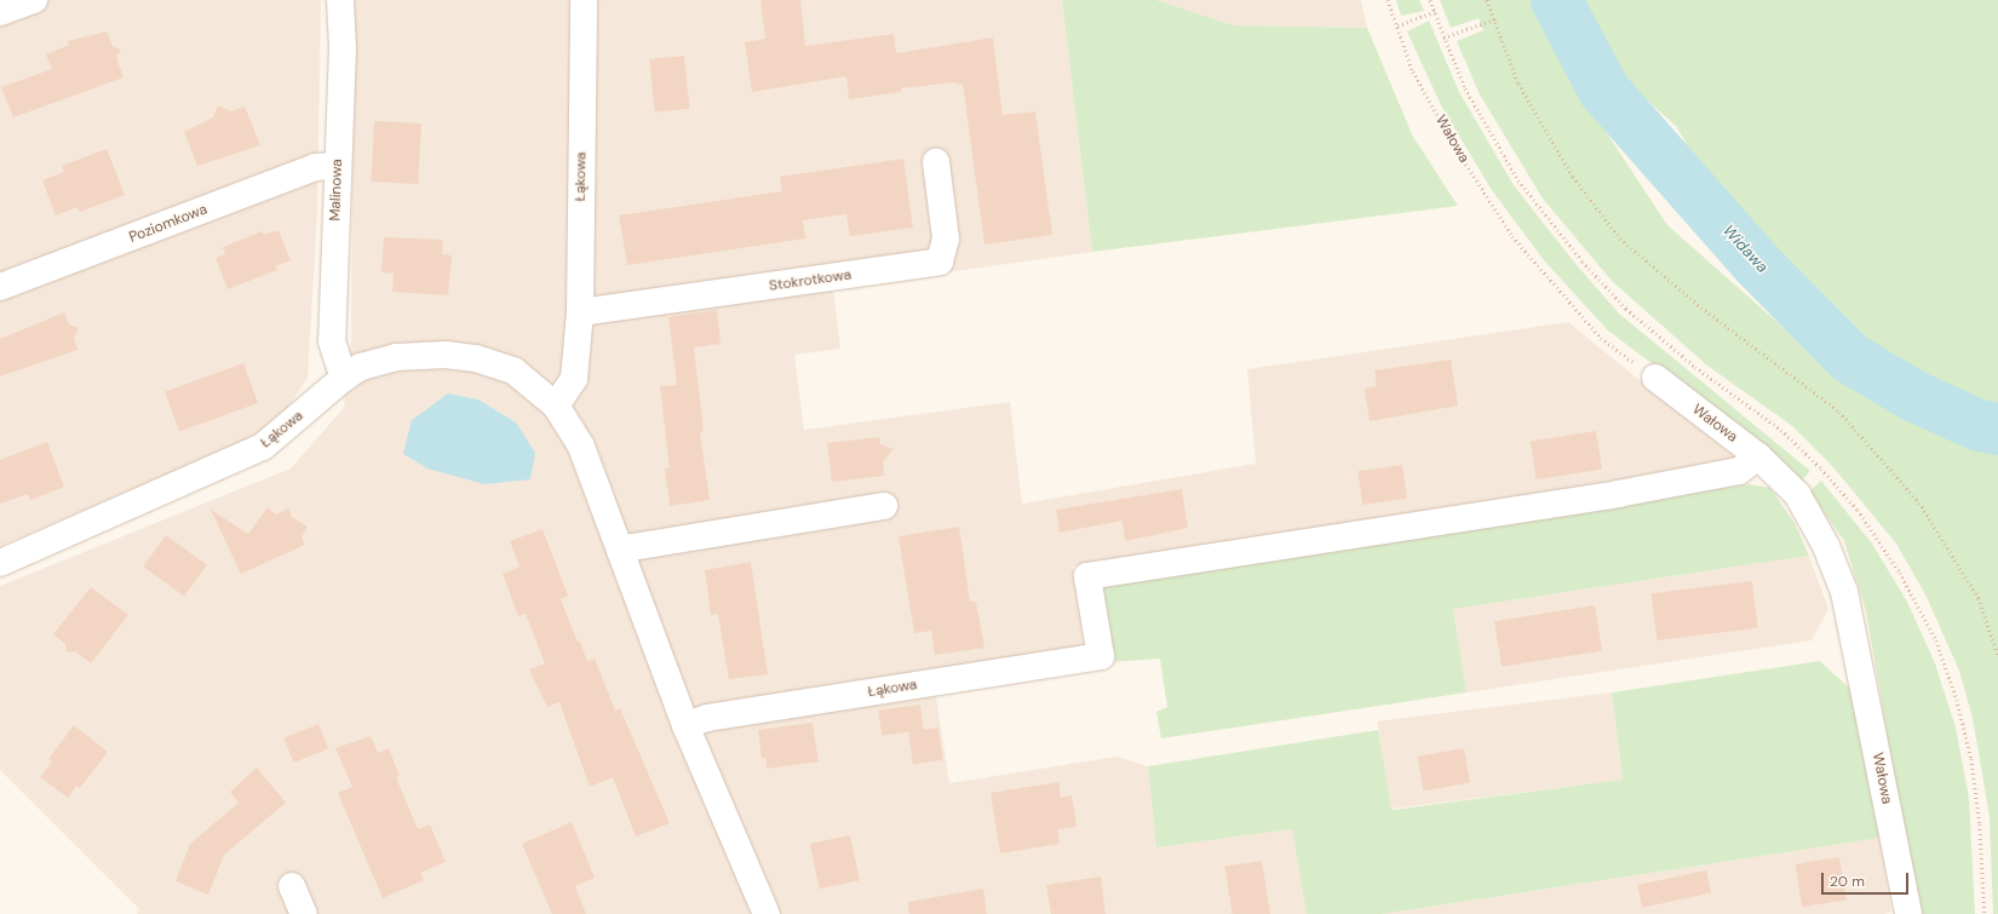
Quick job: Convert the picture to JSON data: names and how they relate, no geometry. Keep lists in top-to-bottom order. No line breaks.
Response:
{"streets":{"street":["Wałowa","Łąkowa","Malinowa","Poziomkowa","Stokrotkowa"]},"crossings":[["Wałowa","Łąkowa"],["Łąkowa","Malinowa"],["Łąkowa","Stokrotkowa"],["Malinowa","Poziomkowa"]],"water":["Widawa"],"scale_bar":"20 m"}
